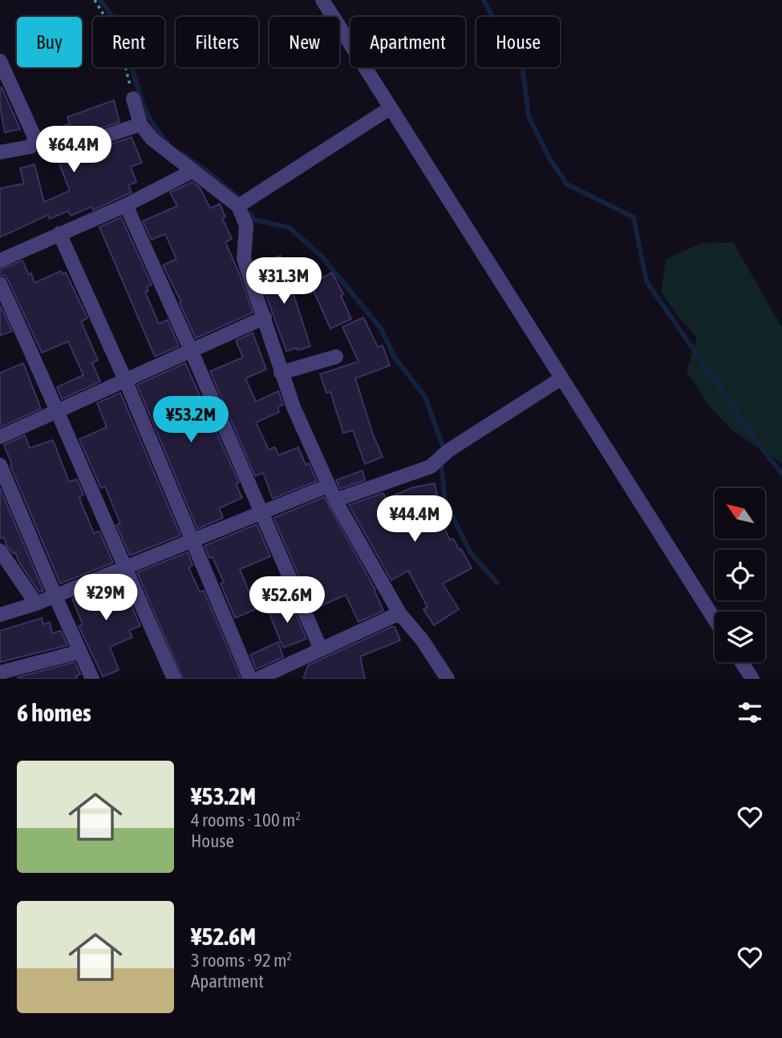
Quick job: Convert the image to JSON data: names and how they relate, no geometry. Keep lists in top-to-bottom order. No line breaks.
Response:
{"north":"top left","page":{"chip":["Buy","Rent","Filters","New","Apartment","House"],"price":["¥64.4M","¥31.3M","¥53.2M","¥44.4M","¥29M","¥52.6M"],"heading":"6 homes","list":[{"name":"¥53.2M","note":"4 rooms · 100 m² · House"},{"name":"¥52.6M","note":"3 rooms · 92 m² · Apartment"}]}}
